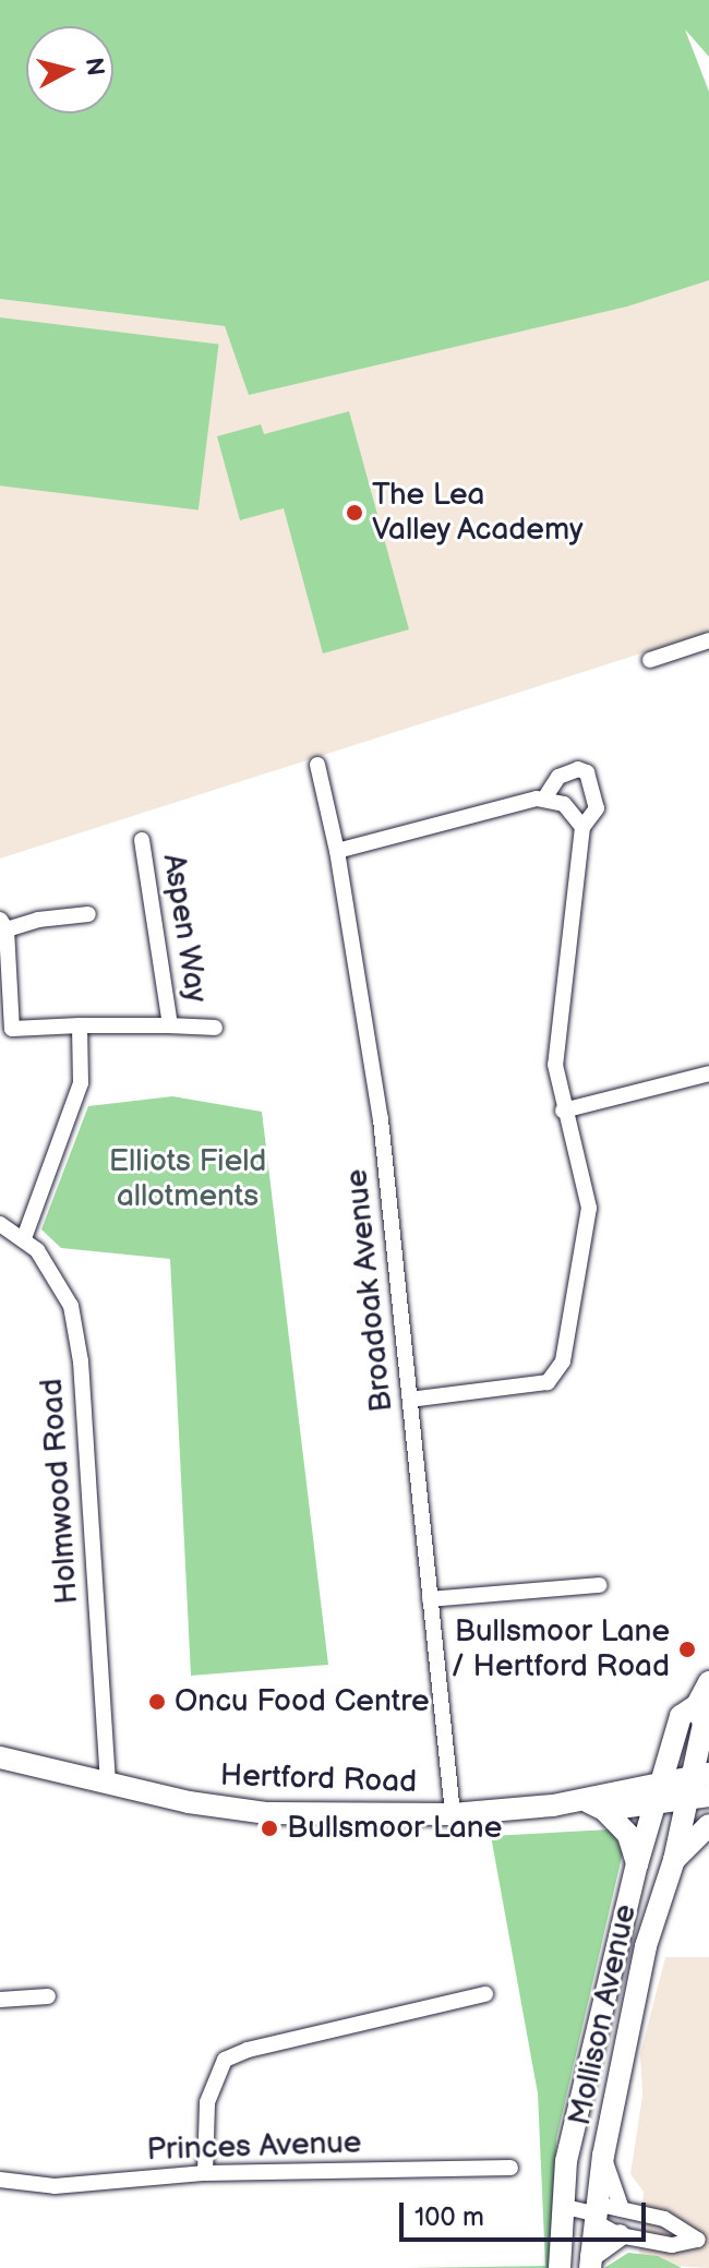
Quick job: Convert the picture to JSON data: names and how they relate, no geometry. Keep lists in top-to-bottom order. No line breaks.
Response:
{"streets":{"main road":["Hertford Road","Mollison Avenue"],"street":["Aspen Way","Broadoak Avenue","Holmwood Road","Princes Avenue"]},"crossings":[["Broadoak Avenue","Hertford Road"],["Holmwood Road","Hertford Road"],["Hertford Road","Mollison Avenue"]],"parks":["Elliots Field allotments"],"places":["The Lea Valley Academy","Bullsmoor Lane / Hertford Road","Oncu Food Centre","Bullsmoor Lane"],"scale_bar":"100 m","north":"right"}
